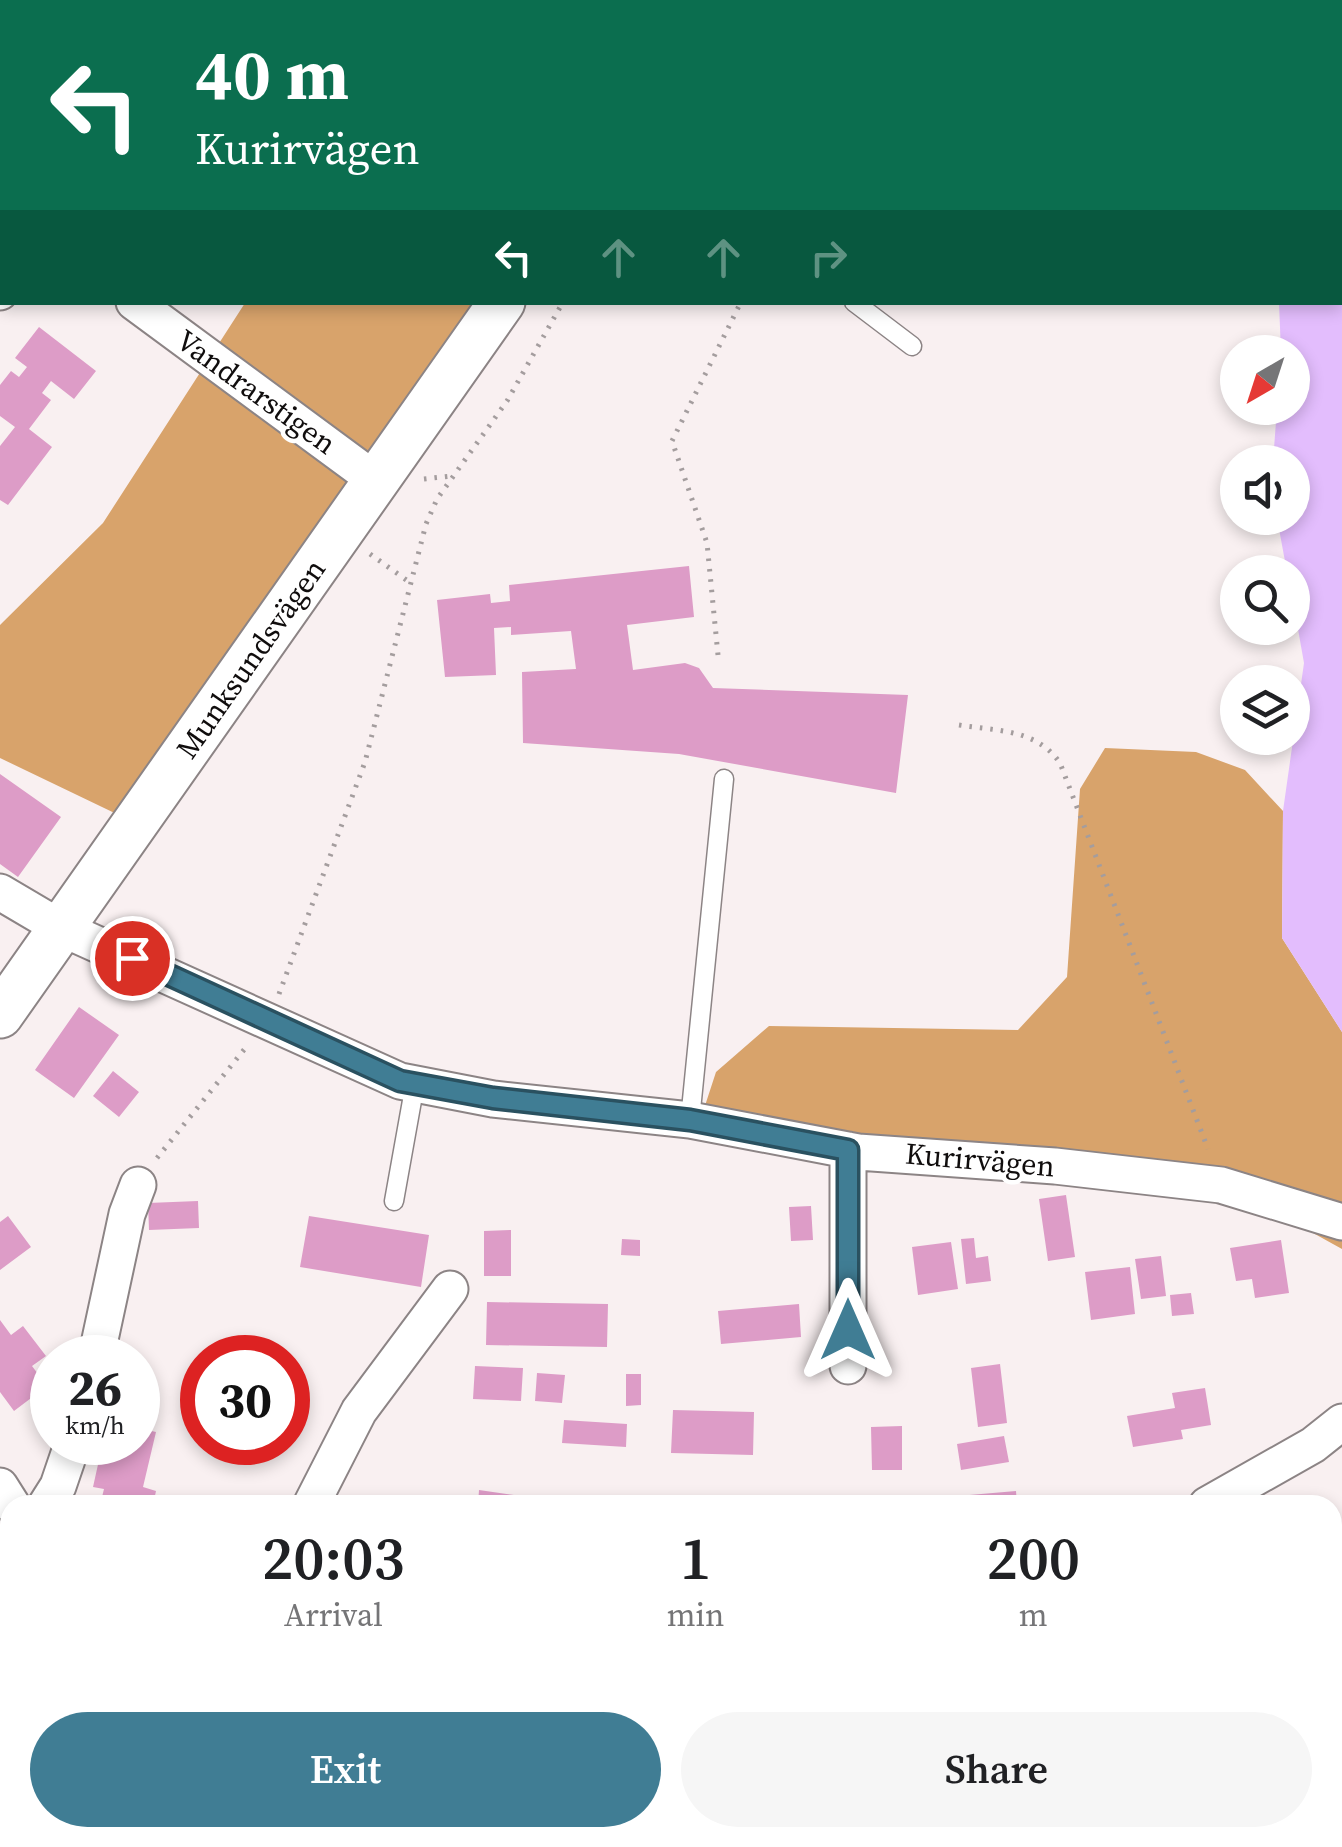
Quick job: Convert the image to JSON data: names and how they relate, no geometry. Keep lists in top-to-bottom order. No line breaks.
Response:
{"streets":{"street":["Vandrarstigen","Munksundsvägen","Kurirvägen"]},"crossings":[["Vandrarstigen","Munksundsvägen"],["Munksundsvägen","Kurirvägen"]],"north":"bottom left","page":{"turn":["40 m","Kurirvägen"],"speed":"26 km/h","limit":"30","eta":["20:03","Arrival","1","min","200","m"],"buttons":["Exit","Share"]}}
